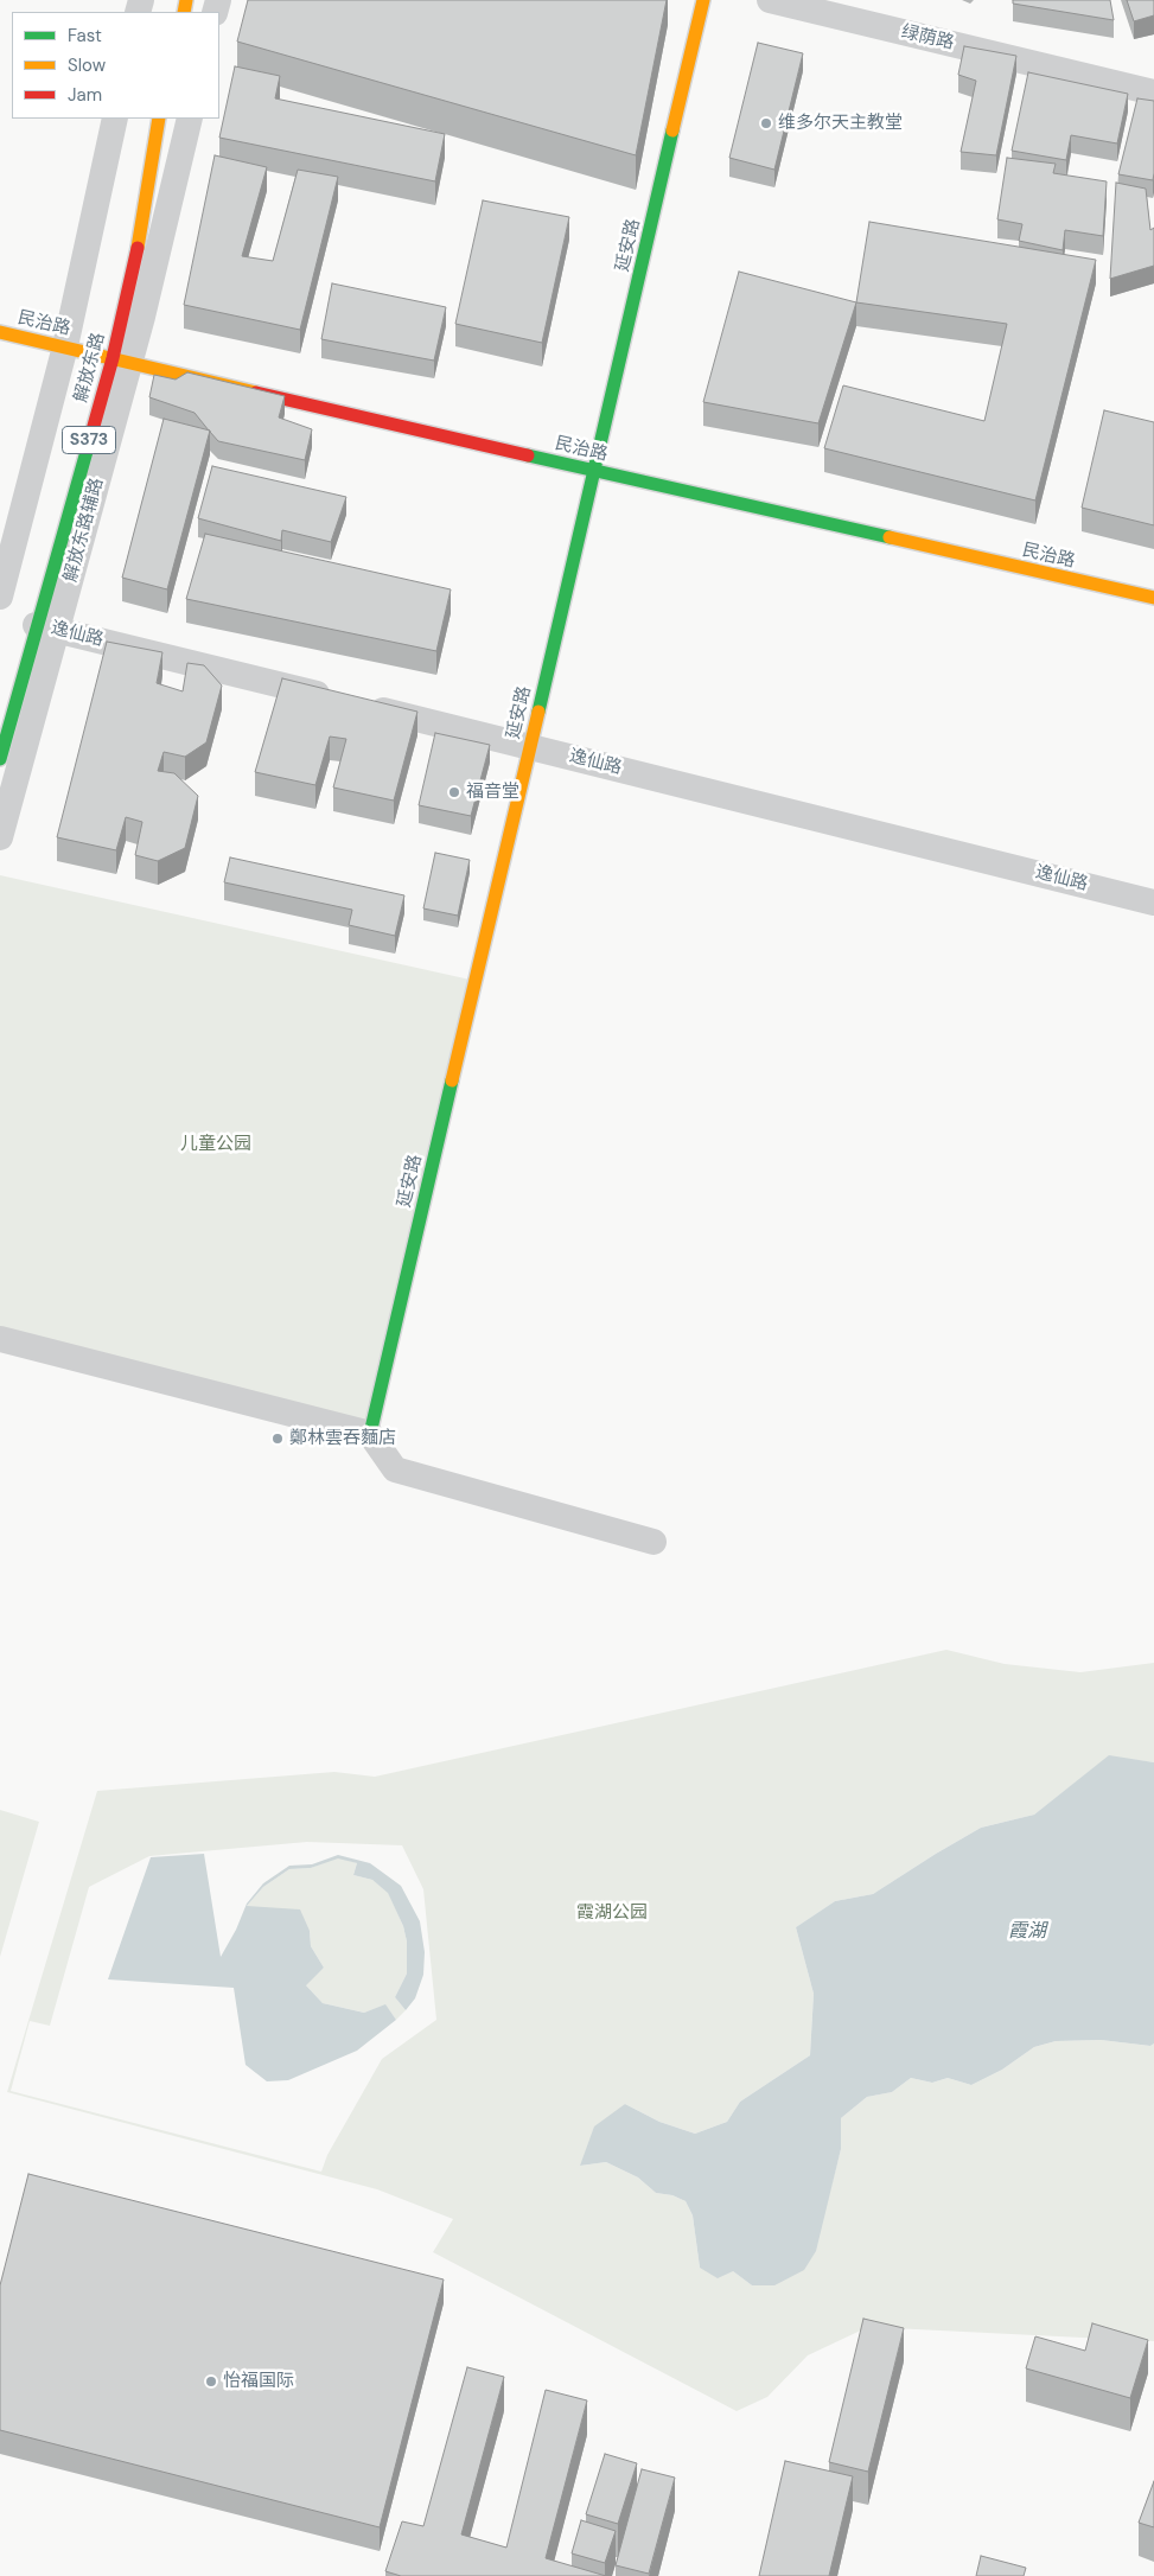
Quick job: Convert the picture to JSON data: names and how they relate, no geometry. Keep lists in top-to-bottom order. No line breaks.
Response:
{"streets":{"street":["绿荫路","延安路","民治路","解放东路","S373","解放东路辅路","逸仙路"]},"crossings":[["延安路","民治路"],["延安路","逸仙路"],["民治路","解放东路"],["解放东路","逸仙路"]],"water":["霞湖"],"parks":["儿童公园","霞湖公园"],"places":["维多尔天主教堂","福音堂","鄭林雲吞麵店","怡福国际"],"legend":["Fast","Slow","Jam"]}
